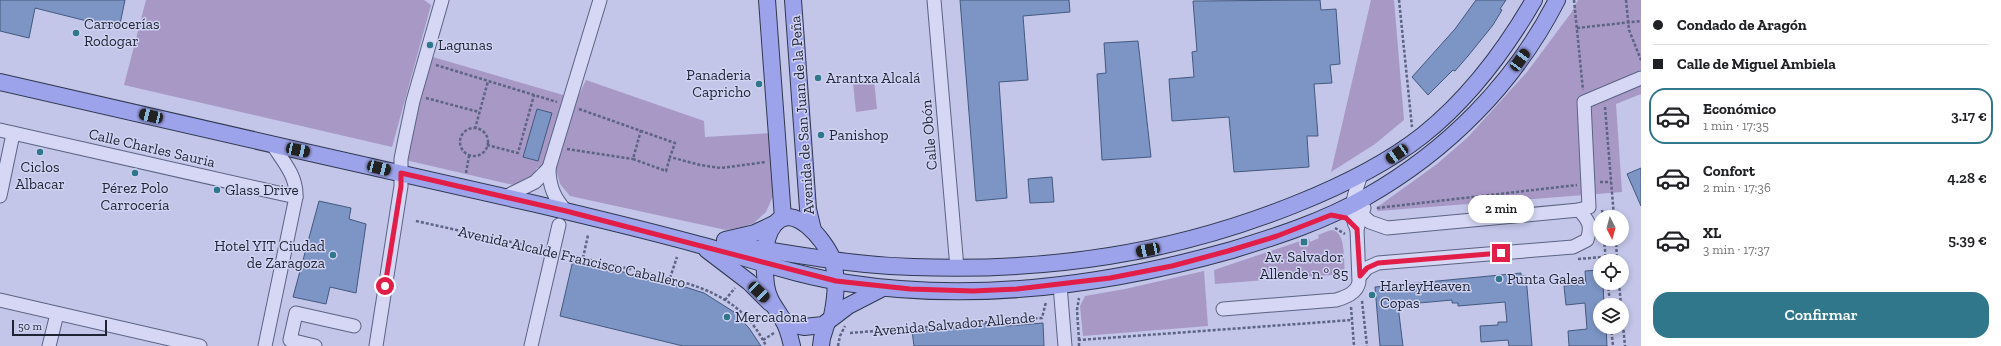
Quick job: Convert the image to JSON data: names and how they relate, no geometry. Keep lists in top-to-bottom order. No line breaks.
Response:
{"streets":{"main road":["Avenida de San Juan de la Peña","Avenida Salvador Allende"],"street":["Calle Obón","Calle Charles Sauria"],"path":["Avenida Alcalde Francisco Caballero"]},"crossings":[["Avenida de San Juan de la Peña","Avenida Salvador Allende"]],"places":{"other":["Carrocerías Rodogar","Lagunas","Arantxa Alcalá","Panaderia Capricho","Panishop","Ciclos Albacar","Pérez Polo Carrocería","Glass Drive","Hotel YIT Ciudad de Zaragoza","Punta Galea","HarleyHeaven Copas","Mercadona"],"transit":["Av. Salvador Allende n.º 85"]},"scale_bar":"50 m","north":"bottom","page":{"banner":["Condado de Aragón","Calle de Miguel Ambiela"],"list":[{"name":"Económico","note":"1 min · 17:35","value":"3.17 €"},{"name":"Confort","note":"2 min · 17:36","value":"4.28 €"},{"name":"XL","note":"3 min · 17:37","value":"5.39 €"}],"bubble":"2 min","buttons":"Confirmar","scale":"50 m"}}
